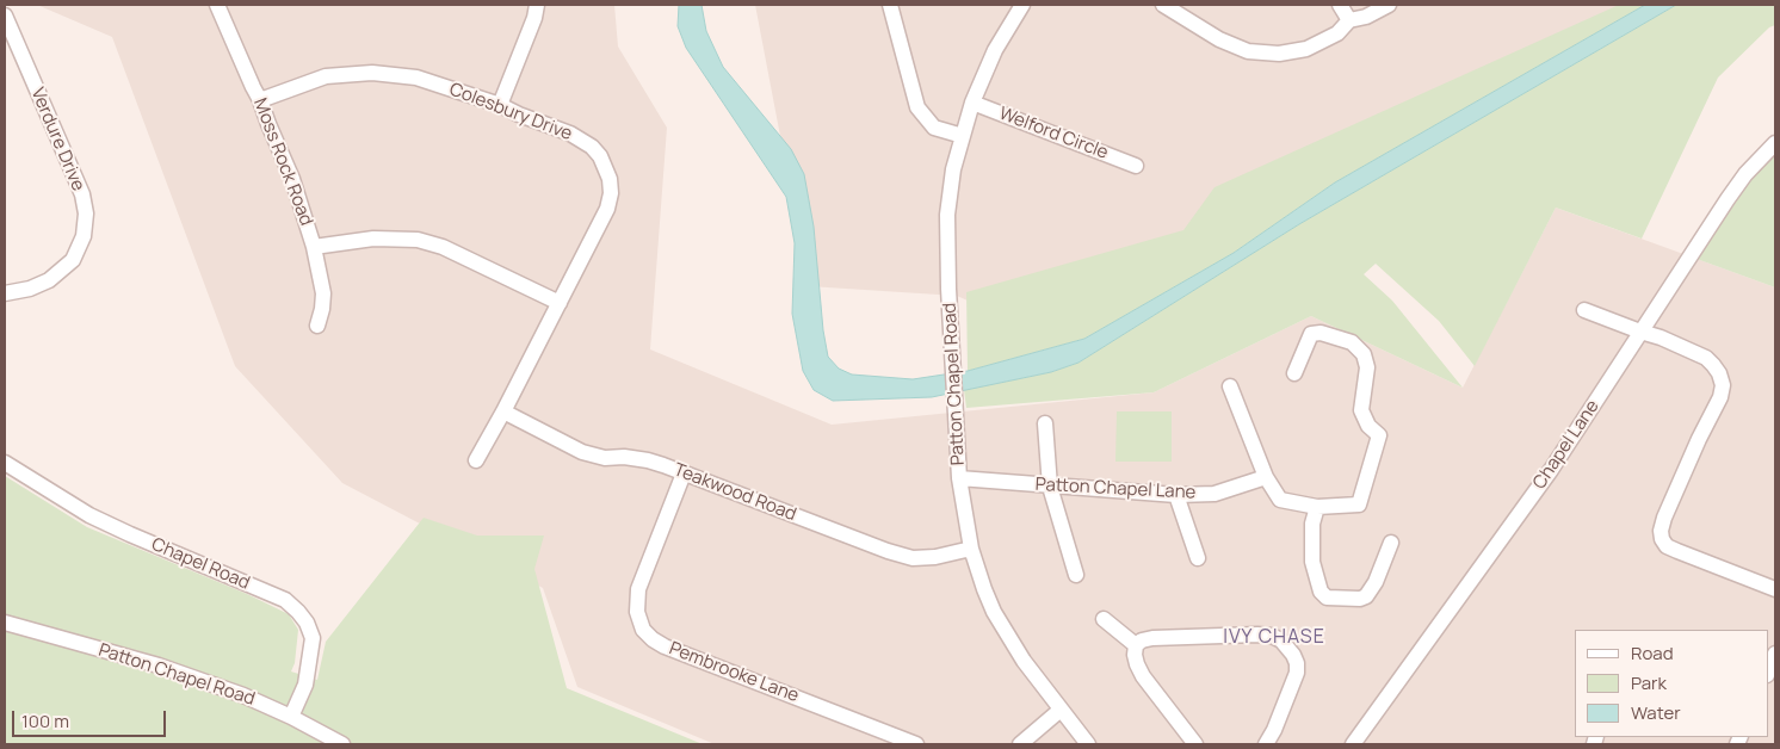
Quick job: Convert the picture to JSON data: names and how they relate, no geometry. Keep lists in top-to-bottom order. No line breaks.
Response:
{"streets":{"street":["Colesbury Drive","Welford Circle","Verdure Drive","Moss Rock Road","Patton Chapel Road","Chapel Lane","Patton Chapel Lane","Teakwood Road","Chapel Road","Pembrooke Lane"]},"crossings":[["Colesbury Drive","Moss Rock Road"],["Colesbury Drive","Teakwood Road"],["Welford Circle","Patton Chapel Road"],["Patton Chapel Road","Patton Chapel Lane"],["Patton Chapel Road","Teakwood Road"],["Patton Chapel Road","Chapel Road"],["Teakwood Road","Pembrooke Lane"]],"districts":["IVY CHASE"],"legend":["Road","Park","Water"],"scale_bar":"100 m"}
